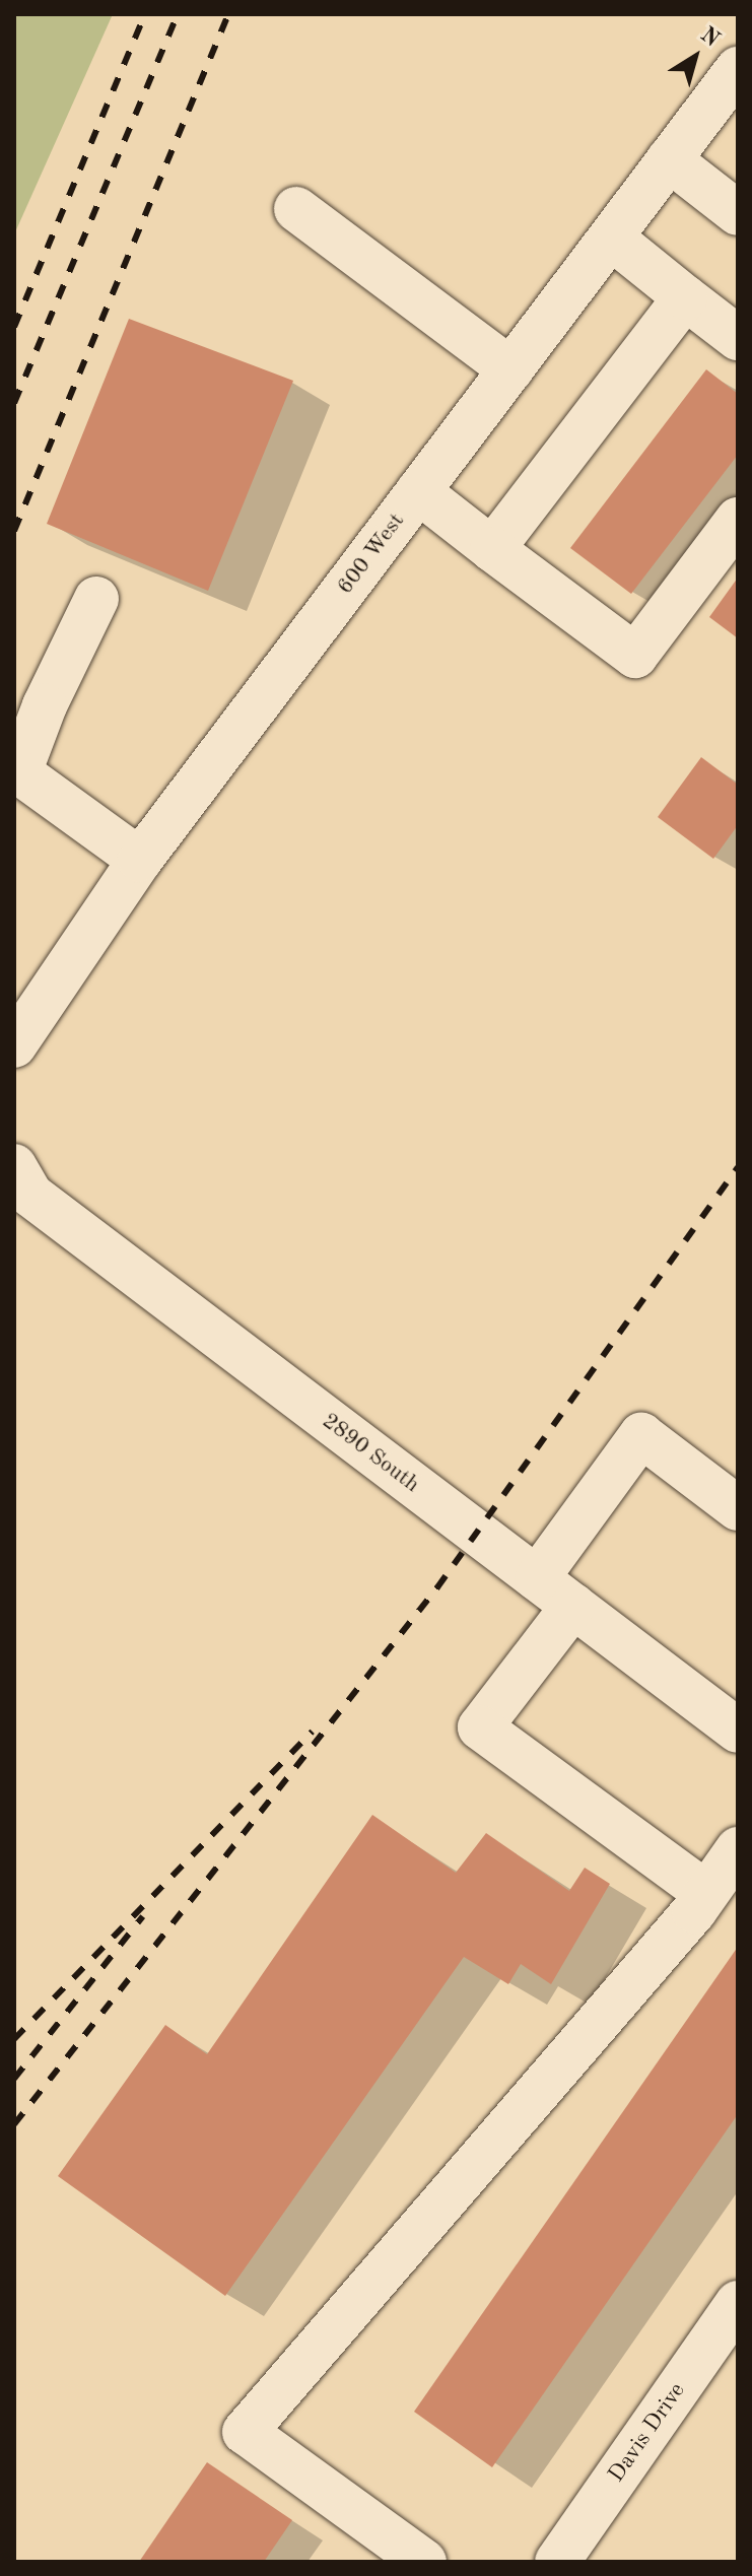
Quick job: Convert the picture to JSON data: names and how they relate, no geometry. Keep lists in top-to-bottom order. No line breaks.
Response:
{"streets":{"street":["600 West","2890 South","Davis Drive"]},"north":"top right"}
